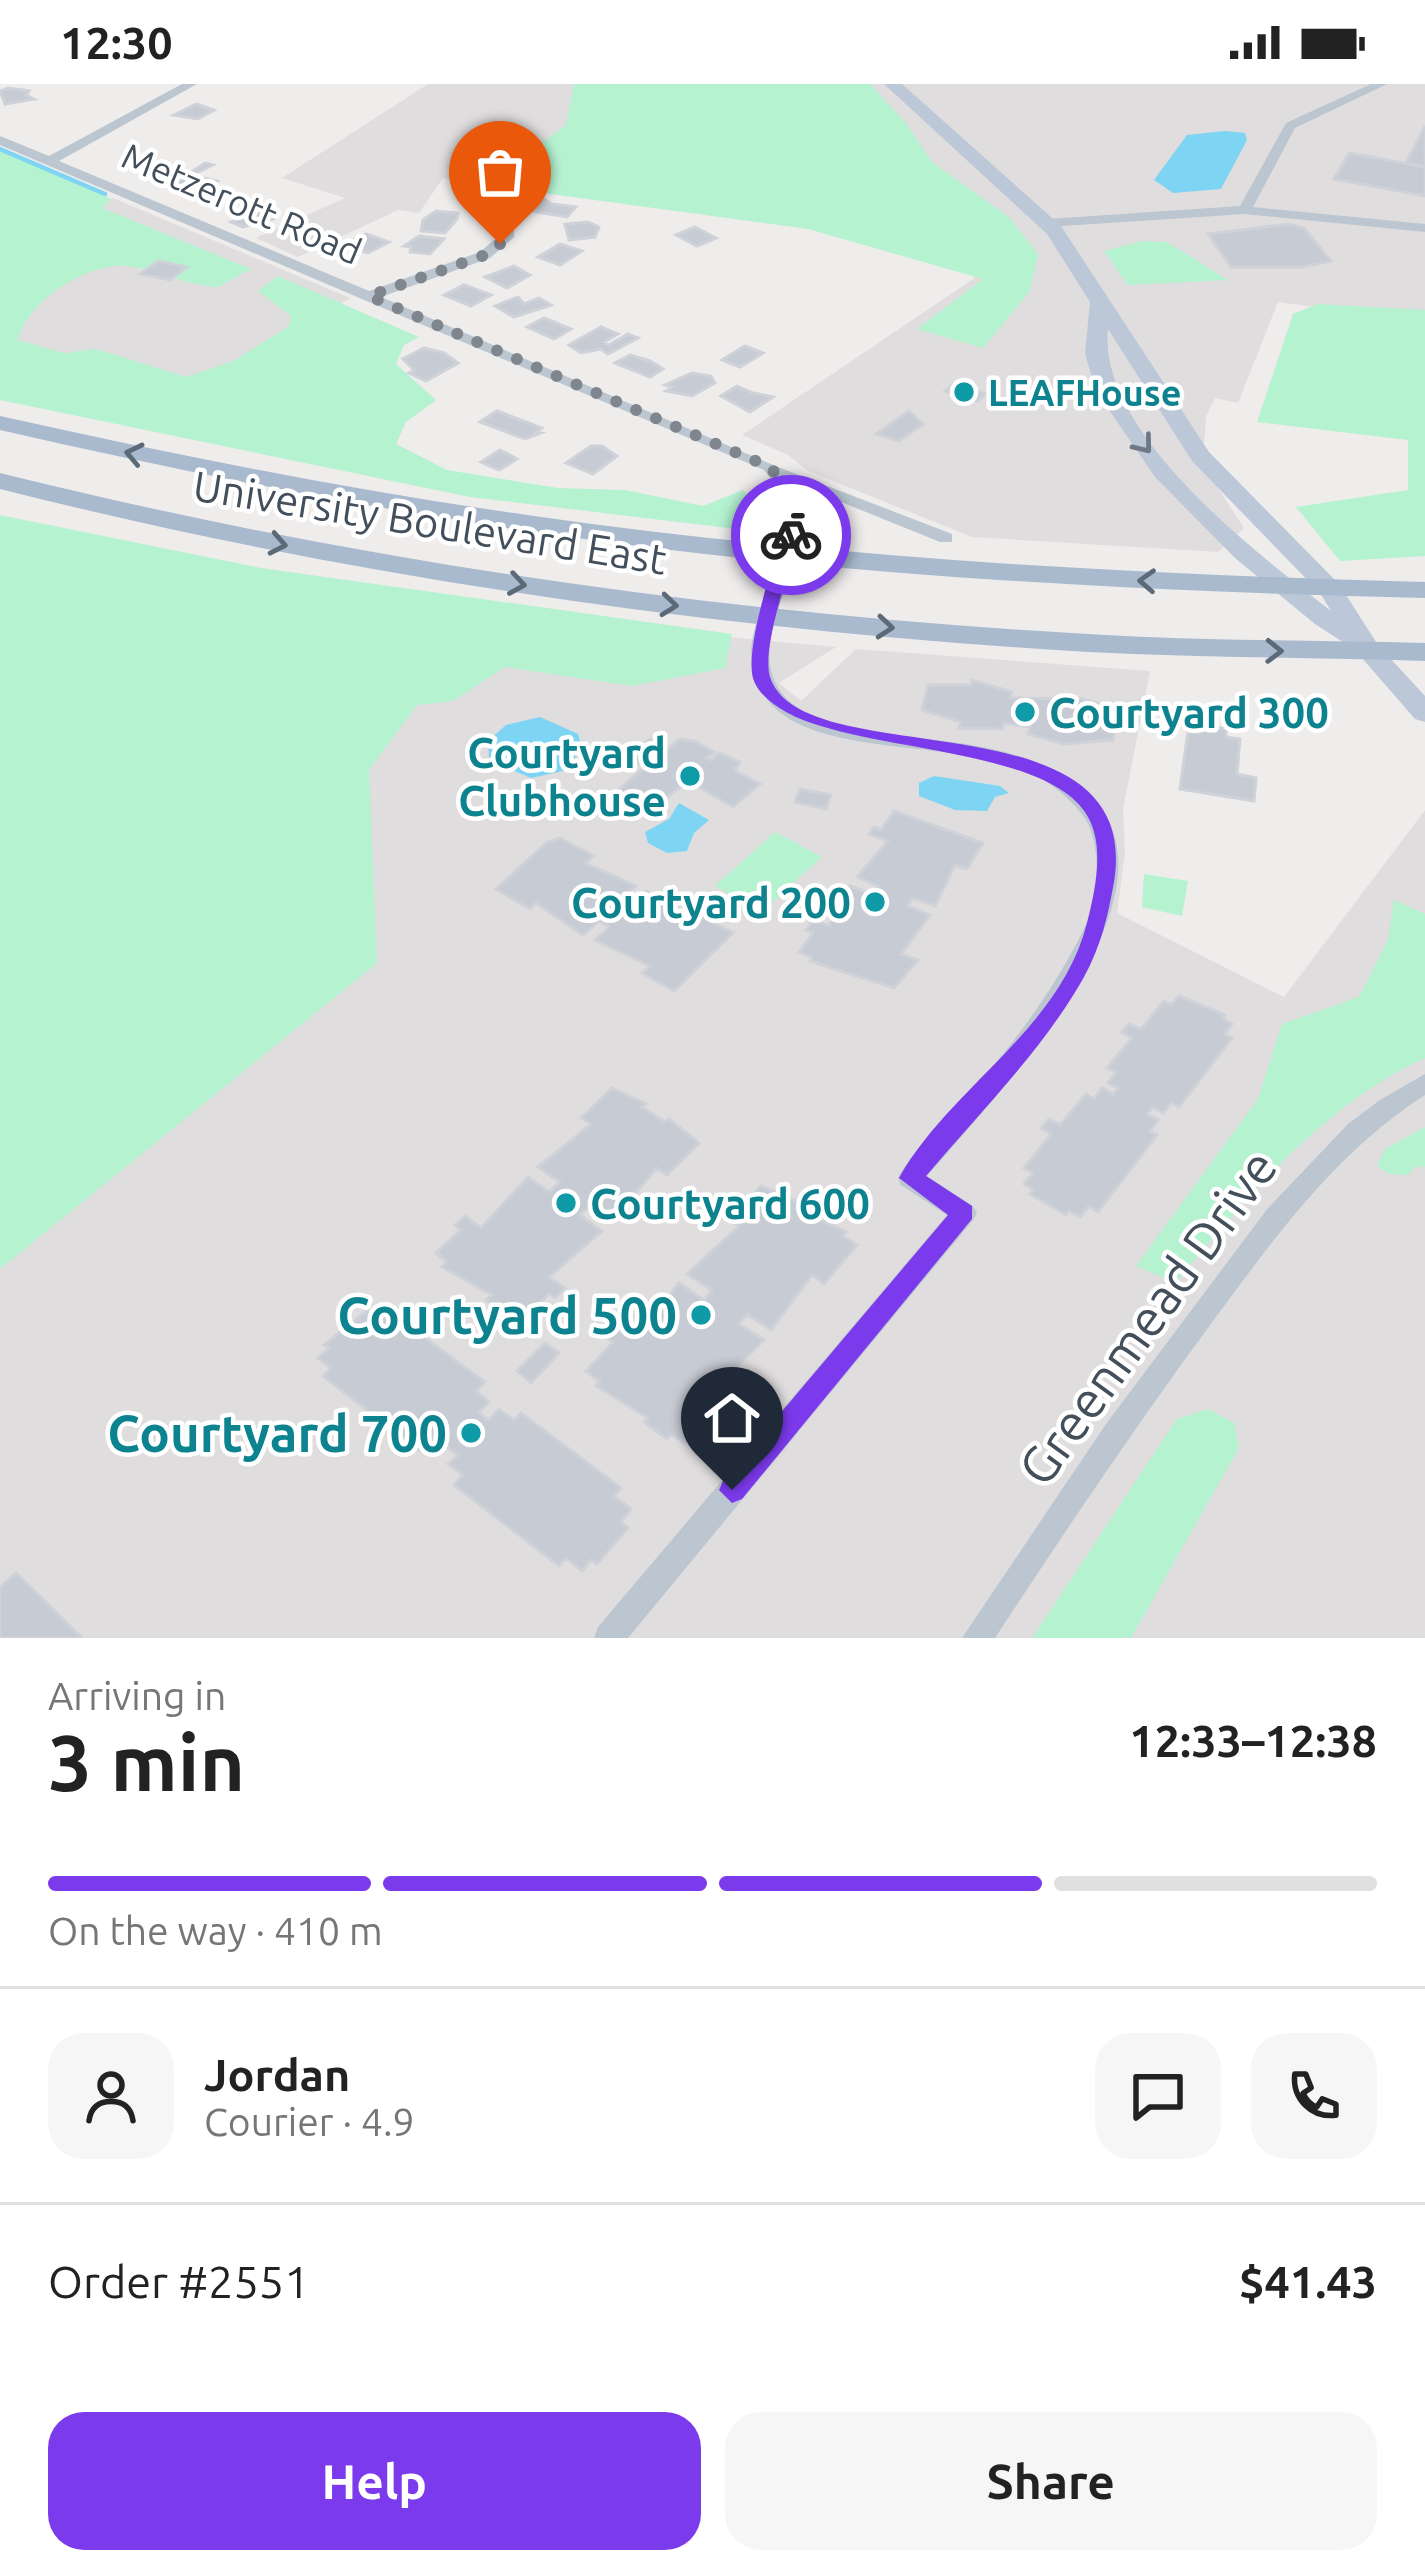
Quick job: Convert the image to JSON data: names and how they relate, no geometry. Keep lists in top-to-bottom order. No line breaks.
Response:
{"streets":{"main road":["University Boulevard East"],"street":["Metzerott Road","Greenmead Drive"]},"places":["LEAFHouse","Courtyard 300","Courtyard Clubhouse","Courtyard 200","Courtyard 600","Courtyard 500","Courtyard 700"],"page":{"status":"12:30","heading":["3 min","Arriving in","12:33–12:38"],"panel":["Jordan","Courier · 4.9","Order #2551","$41.43"],"bar":"On the way · 410 m","buttons":["Help","Share"]}}
